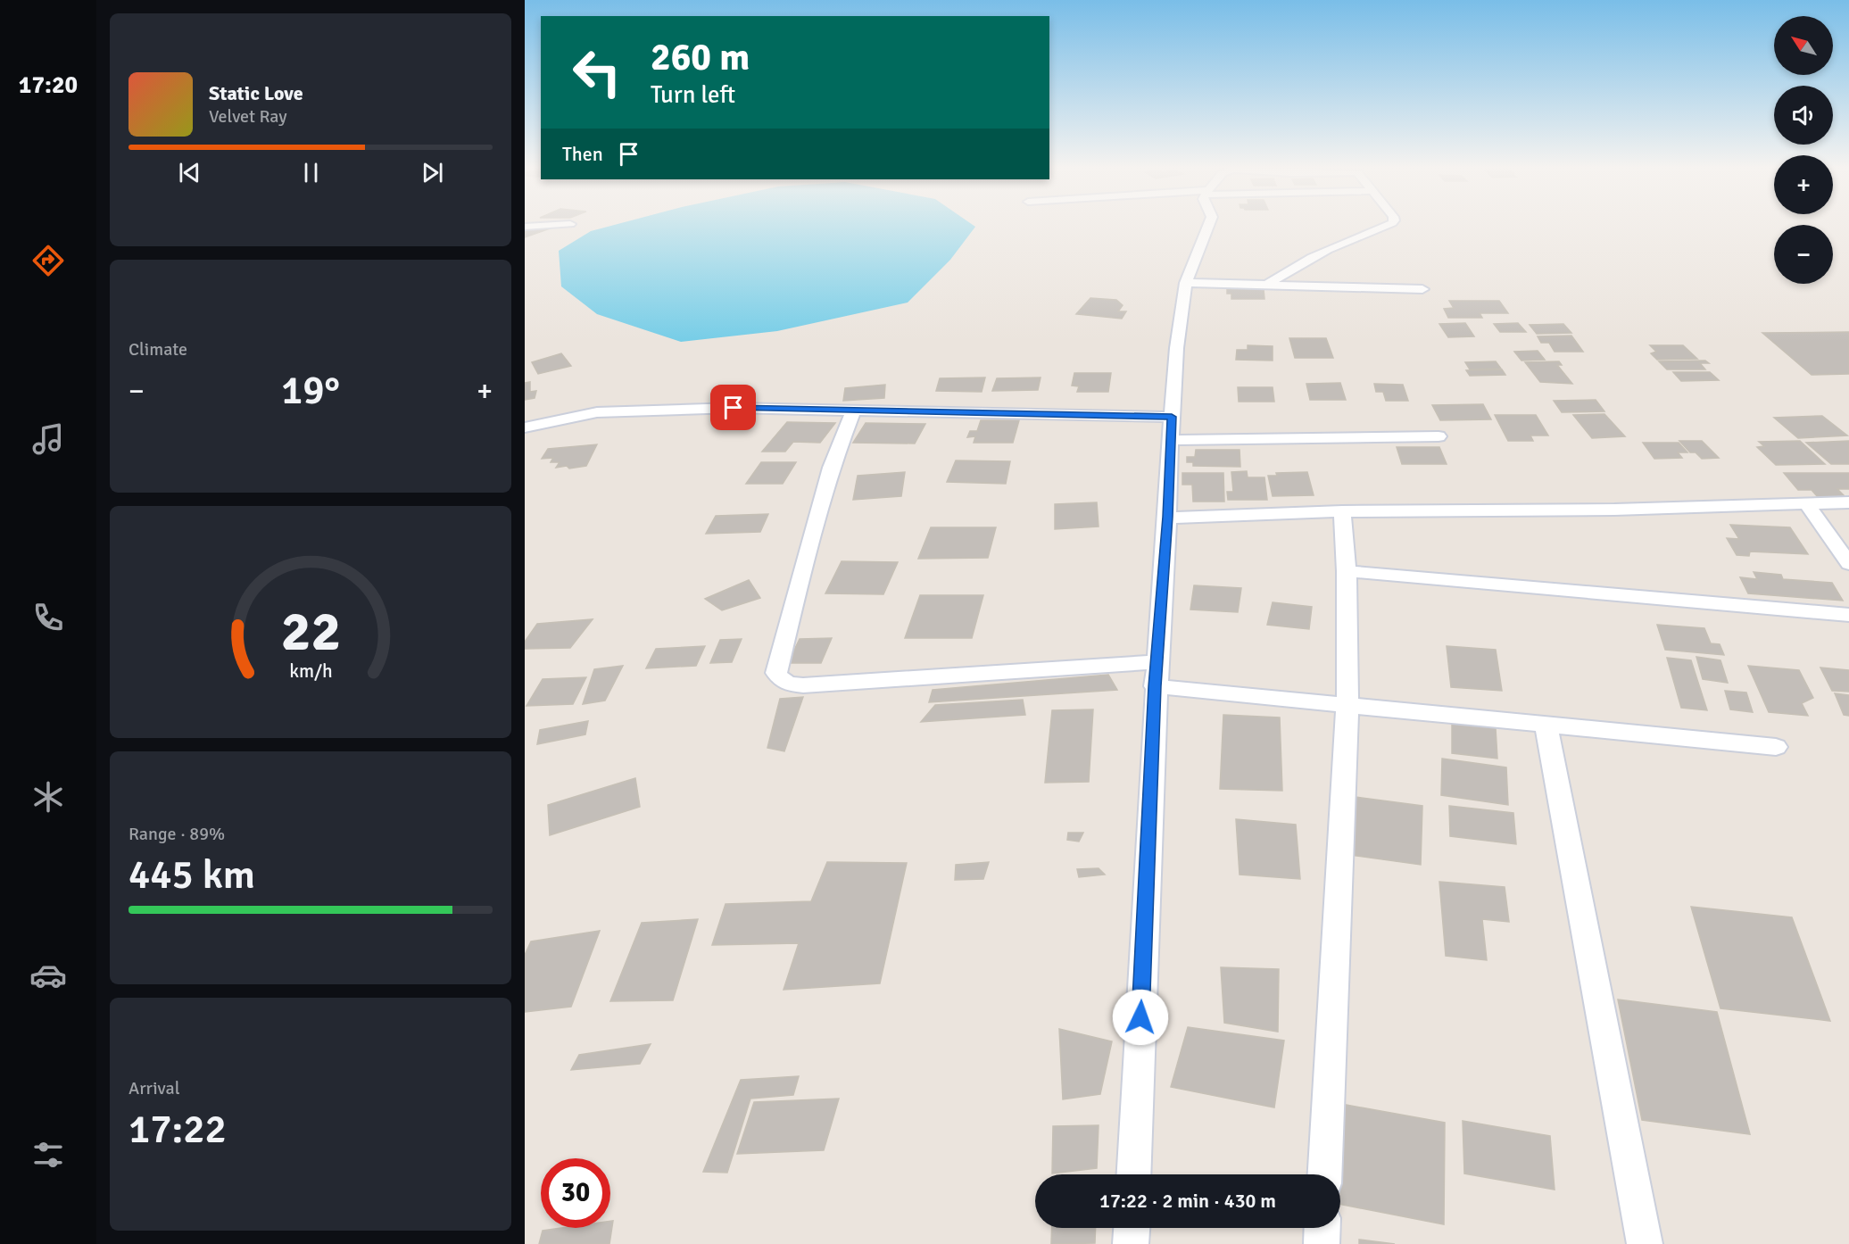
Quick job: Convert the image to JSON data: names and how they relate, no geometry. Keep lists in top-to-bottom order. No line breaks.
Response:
{"north":"top left","page":{"tabs":"17:20","map_buttons":["+","−"],"turn":["260 m","Turn left"],"song":["Static Love","Velvet Ray"],"then":"Then","tile":["Climate",["Range · 89%","445 km"],["Arrival","17:22"]],"heat":["−","19°","+"],"limit":"30","trip":"17:22 · 2 min · 430 m","gauge":["22","km/h"]}}
